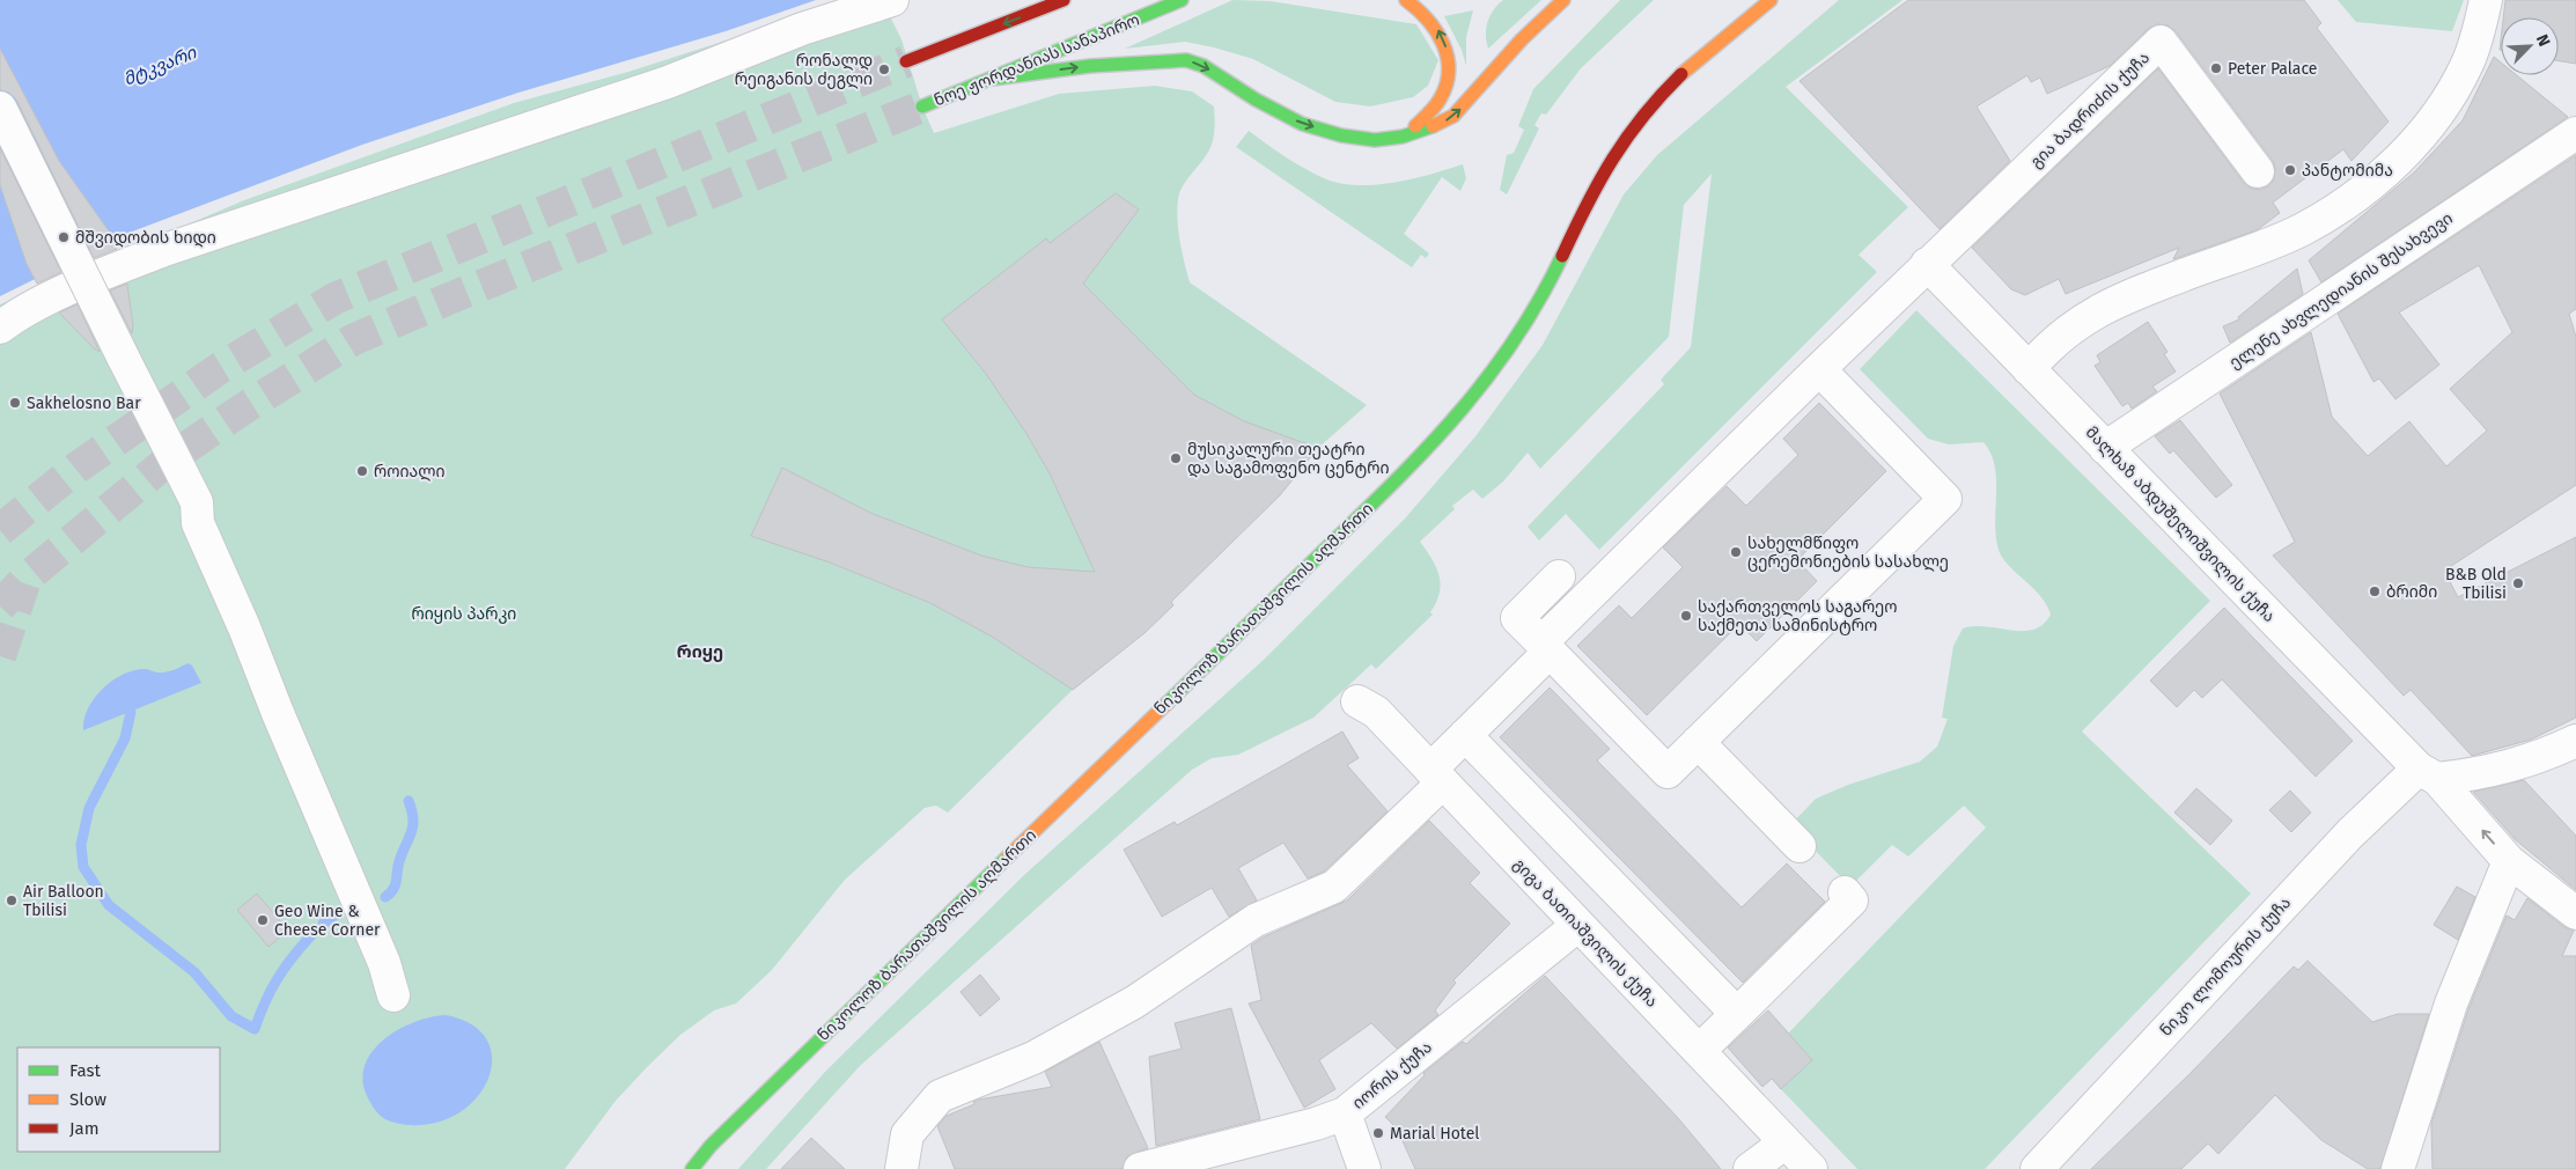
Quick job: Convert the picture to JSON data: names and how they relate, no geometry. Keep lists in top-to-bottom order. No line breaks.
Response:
{"streets":{"main road":["ნოე ჟორდანიას სანაპირო","ნიკოლოზ ბარათაშვილის აღმართი"],"street":["გია ბადრიძის ქუჩა","ელენე ახვლედიანის შესახვევი","მალხაზ აბდუშელიშვილის ქუჩა","გიგა ბათიაშვილის ქუჩა","ნიკო ლომოურის ქუჩა","იორის ქუჩა"]},"crossings":[["გია ბადრიძის ქუჩა","მალხაზ აბდუშელიშვილის ქუჩა"],["ელენე ახვლედიანის შესახვევი","მალხაზ აბდუშელიშვილის ქუჩა"],["მალხაზ აბდუშელიშვილის ქუჩა","ნიკო ლომოურის ქუჩა"],["გიგა ბათიაშვილის ქუჩა","იორის ქუჩა"]],"districts":["რიყე"],"water":["მტკვარი"],"parks":["რიყის პარკი"],"places":["Peter Palace","რონალდ რეიგანის ძეგლი","პანტომიმა","მშვიდობის ხიდი","Sakhelosno Bar","მუსიკალური თეატრი და საგამოფენო ცენტრი","როიალი","სახელმწიფო ცერემონიების სასახლე","B&B Old Tbilisi","ბრიმი","საქართველოს საგარეო საქმეთა სამინისტრო","Air Balloon Tbilisi","Geo Wine & Cheese Corner","Marial Hotel"],"legend":["Fast","Slow","Jam"],"north":"top right"}
